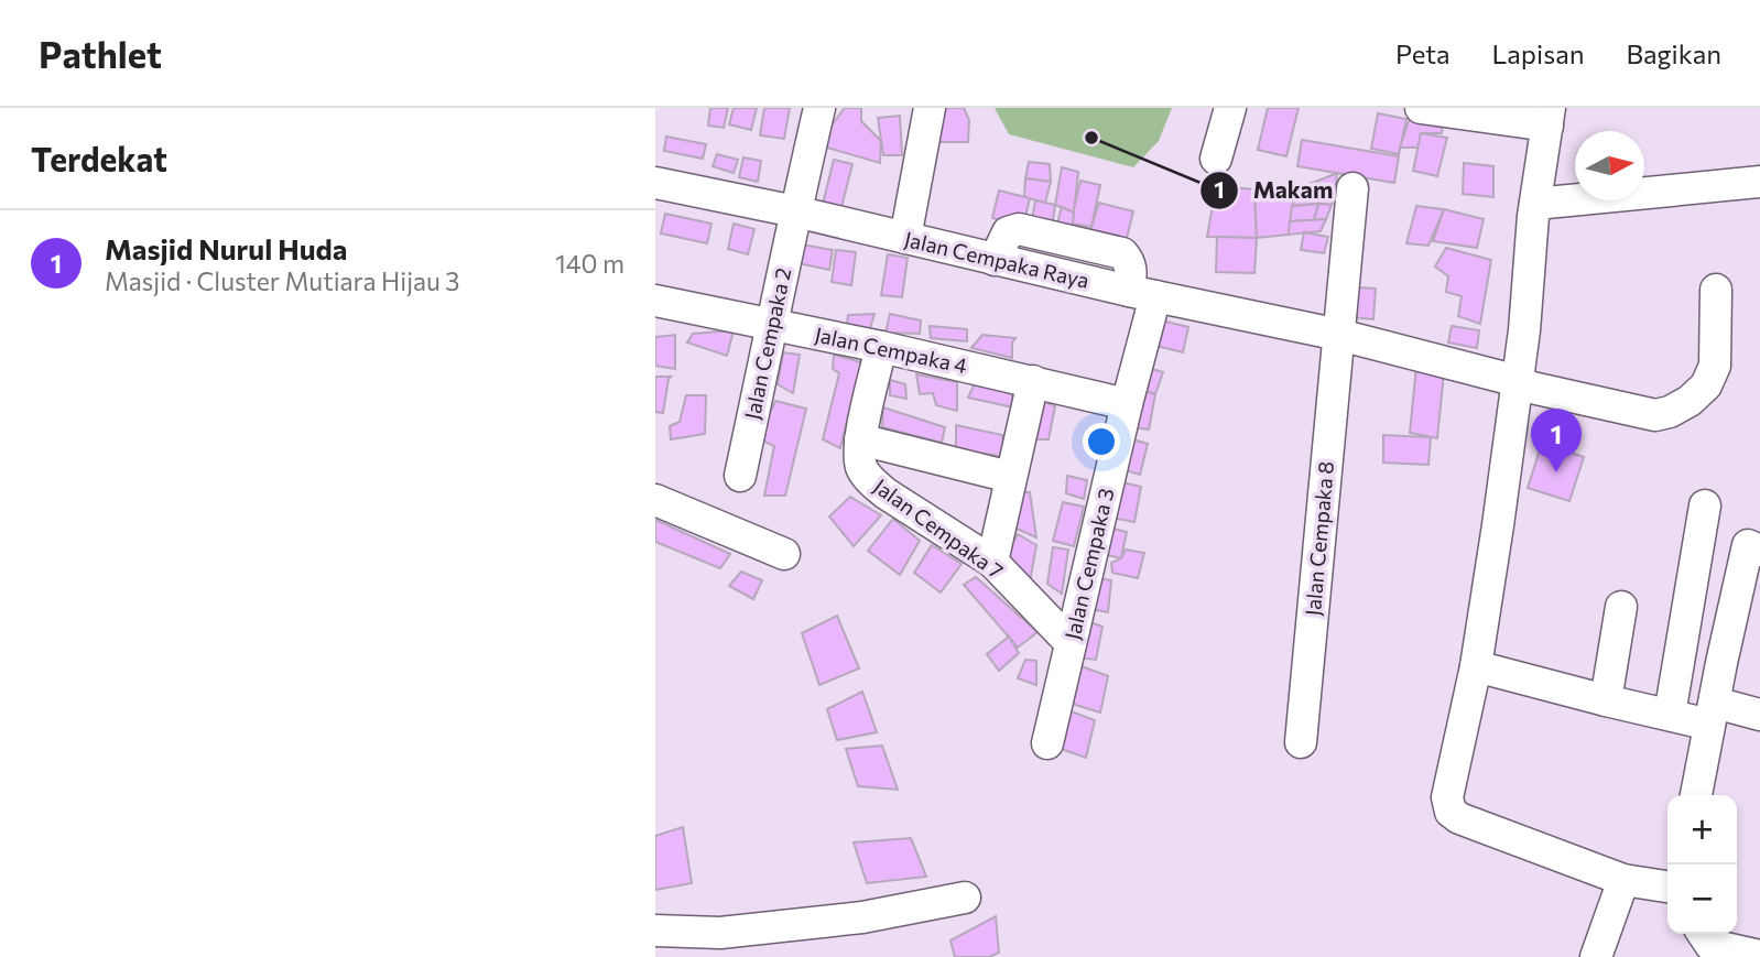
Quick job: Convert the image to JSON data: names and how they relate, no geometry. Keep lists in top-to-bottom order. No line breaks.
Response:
{"streets":{"street":["Jalan Cempaka Raya","Jalan Cempaka 2","Jalan Cempaka 4","Jalan Cempaka 7","Jalan Cempaka 8","Jalan Cempaka 3"]},"crossings":[["Jalan Cempaka Raya","Jalan Cempaka 2"],["Jalan Cempaka Raya","Jalan Cempaka 8"],["Jalan Cempaka Raya","Jalan Cempaka 3"],["Jalan Cempaka 2","Jalan Cempaka 4"],["Jalan Cempaka 4","Jalan Cempaka 7"],["Jalan Cempaka 4","Jalan Cempaka 3"],["Jalan Cempaka 7","Jalan Cempaka 3"]],"places":["Makam"],"north":"right","page":{"header":"Pathlet","nav":["Peta","Lapisan","Bagikan"],"heading":"Terdekat","list":[{"mark":"1","name":"Masjid Nurul Huda","note":"Masjid · Cluster Mutiara Hijau 3","value":"140 m"}],"pins":"1","map_buttons":["+","−"]}}
